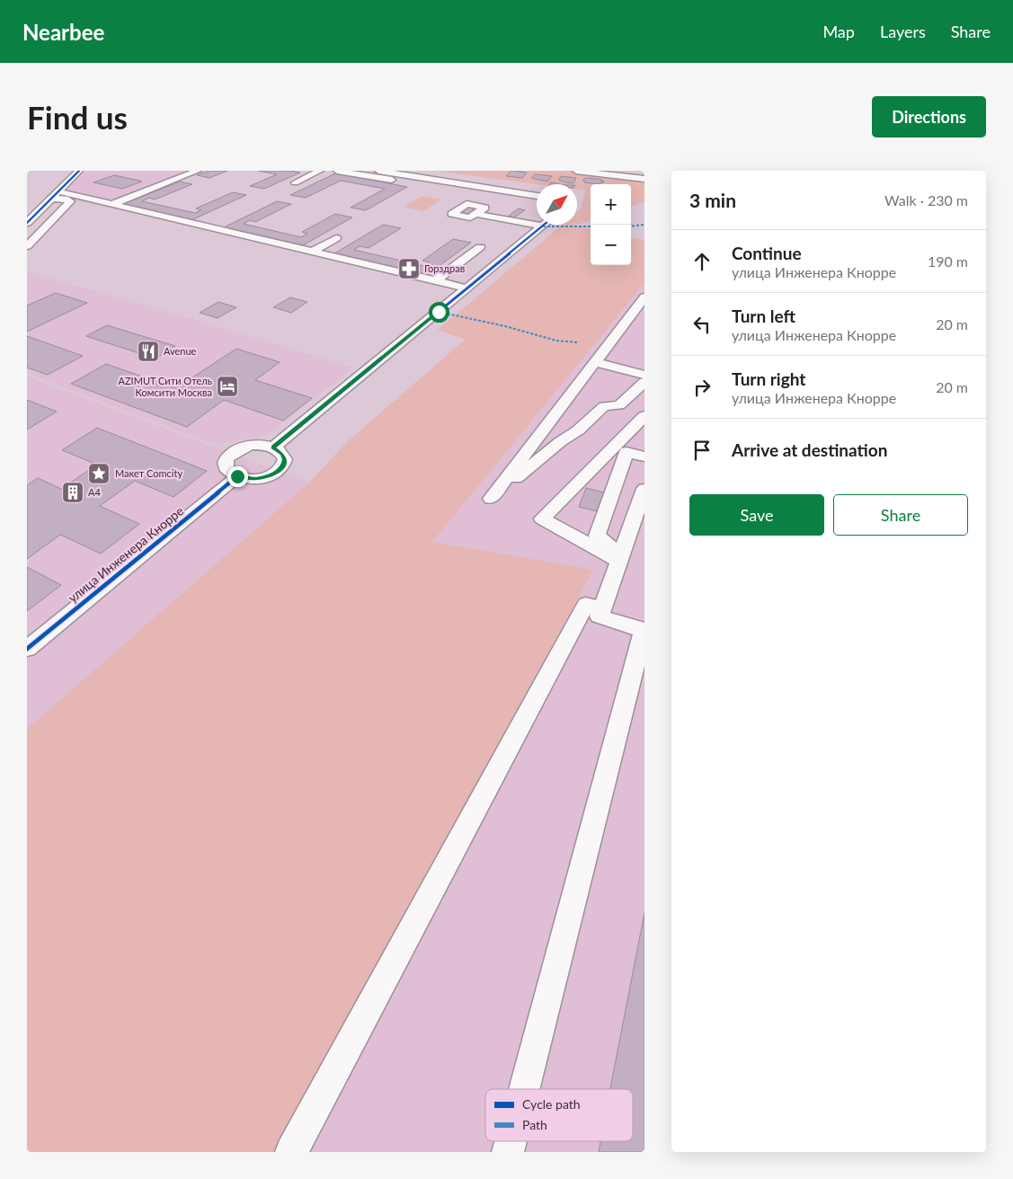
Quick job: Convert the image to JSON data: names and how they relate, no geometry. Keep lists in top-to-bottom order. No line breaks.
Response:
{"streets":{"street":["улица Инженера Кнорре"]},"places":{"pharmacy":["Горздрав"],"restaurant":["Avenue"],"hotel":["AZIMUT Сити Отель Комсити Москва"],"place":["Макет Comcity"],"building":["А4"]},"legend":["Cycle path","Path"],"north":"top right","page":{"header":"Nearbee","nav":["Map","Layers","Share"],"buttons":["Directions",["Save","Share"]],"title":"Find us","heading":["3 min","Walk · 230 m"],"map_buttons":["+","−"],"list":[["Continue","улица Инженера Кнорре","190 m"],["Turn left","улица Инженера Кнорре","20 m"],["Turn right","улица Инженера Кнорре","20 m"],"Arrive at destination"]}}
